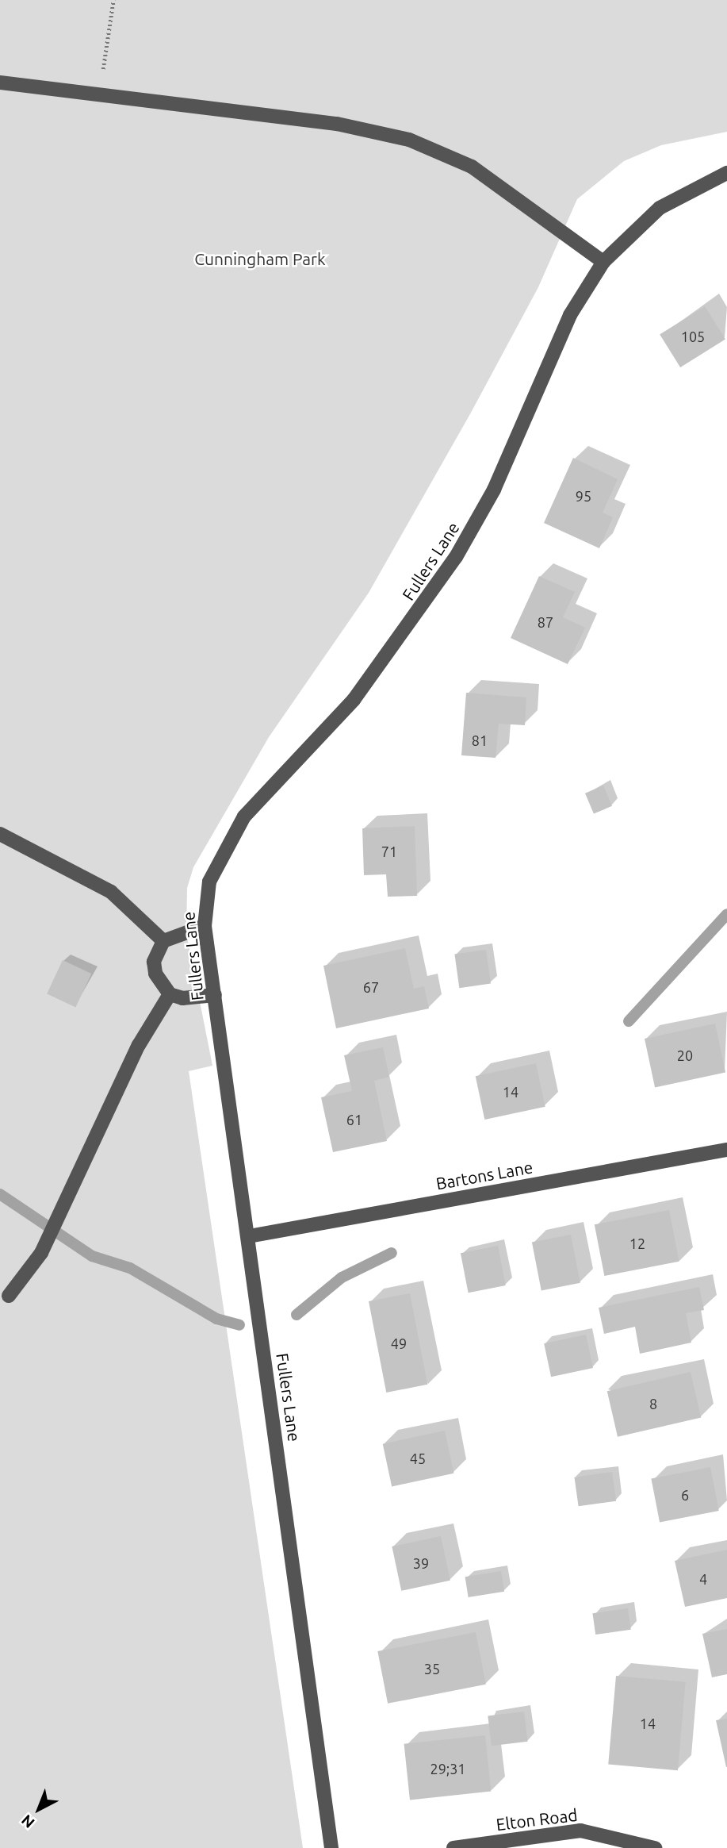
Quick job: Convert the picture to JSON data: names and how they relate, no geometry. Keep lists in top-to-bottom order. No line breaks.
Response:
{"streets":{"street":["Fullers Lane","Bartons Lane","Elton Road"]},"crossings":[["Fullers Lane","Bartons Lane"]],"parks":["Cunningham Park"],"house_numbers":["105","95","87","81","71","67","20","14","61","12","49","8","45","6","39","4","35","14","29;31"],"north":"bottom left"}
